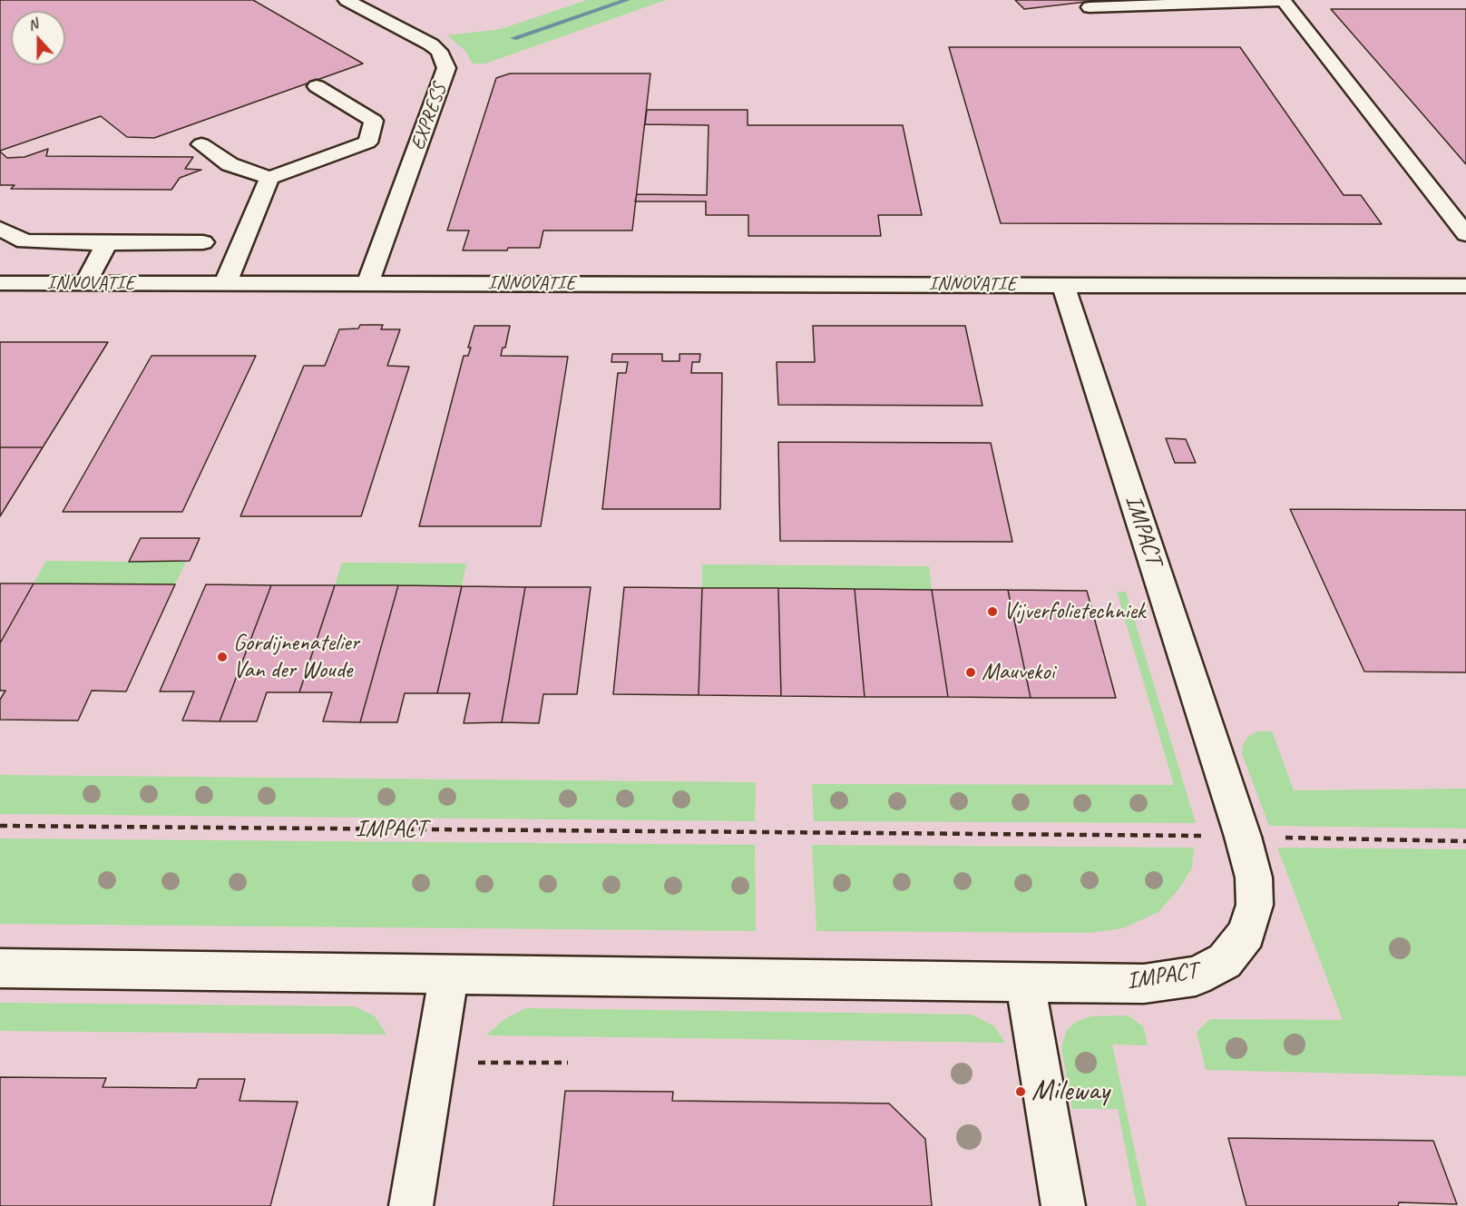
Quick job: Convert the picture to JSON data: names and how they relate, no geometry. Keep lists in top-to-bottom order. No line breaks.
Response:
{"streets":{"street":["EXPRESS","INNOVATIE","IMPACT"]},"crossings":[["EXPRESS","INNOVATIE"],["INNOVATIE","IMPACT"]],"places":["Vijverfolietechniek","Gordijnenatelier Van der Woude","Mauvekoi","Mileway"],"north":"top"}
